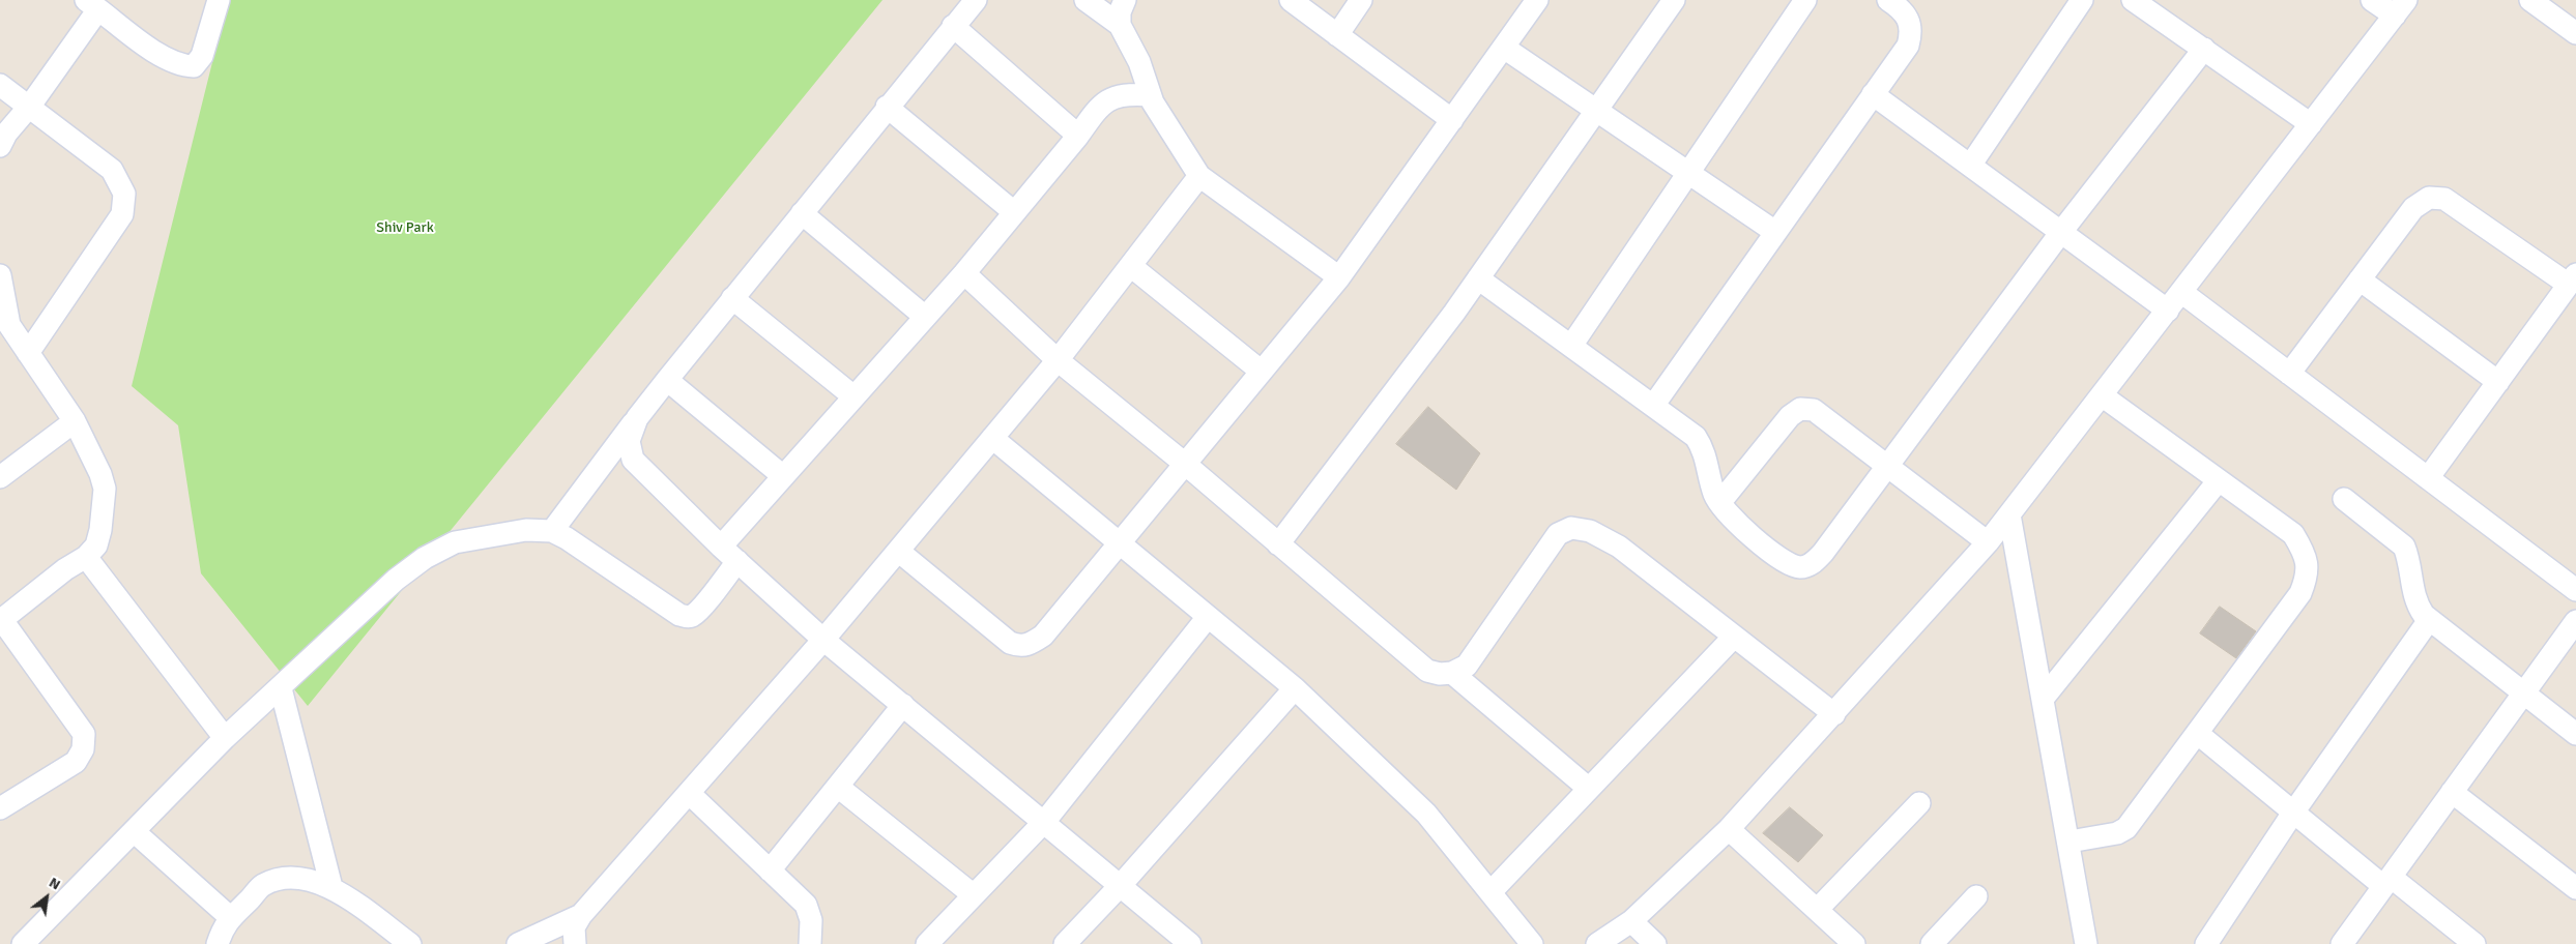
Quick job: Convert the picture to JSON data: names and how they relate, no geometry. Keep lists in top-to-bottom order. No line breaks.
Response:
{"parks":["Shiv Park"],"north":"top right"}
